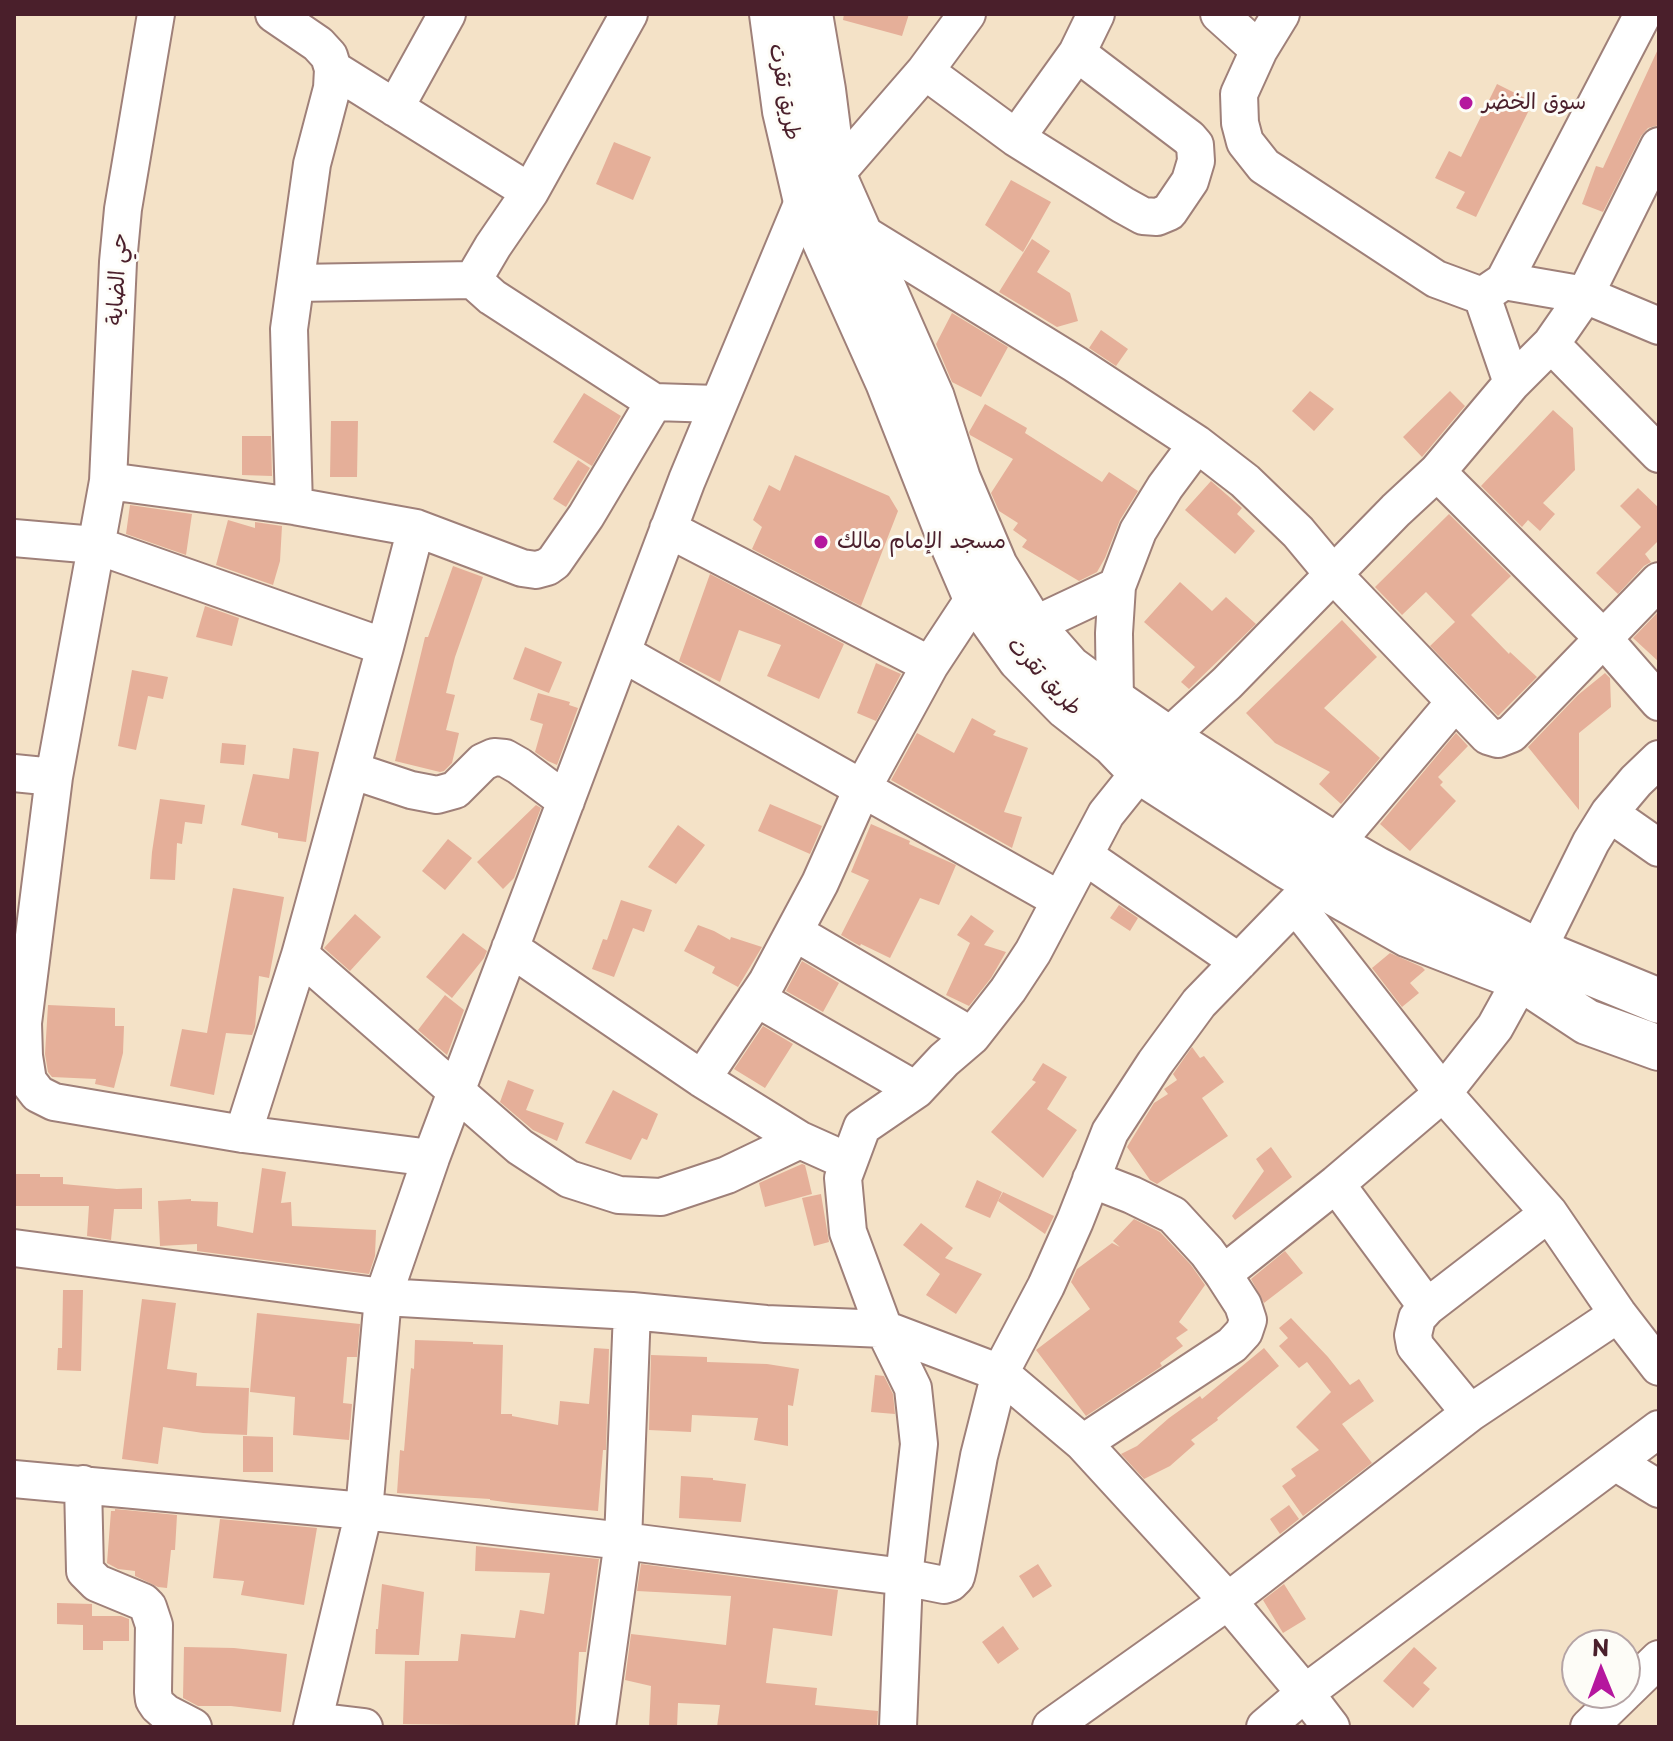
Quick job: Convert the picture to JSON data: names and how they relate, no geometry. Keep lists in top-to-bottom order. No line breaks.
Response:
{"streets":{"main road":["طريق تقرت"],"street":["حي الضاية"]},"places":["سوق الخضر","مسجد الإمام مالك"],"north":"top"}
